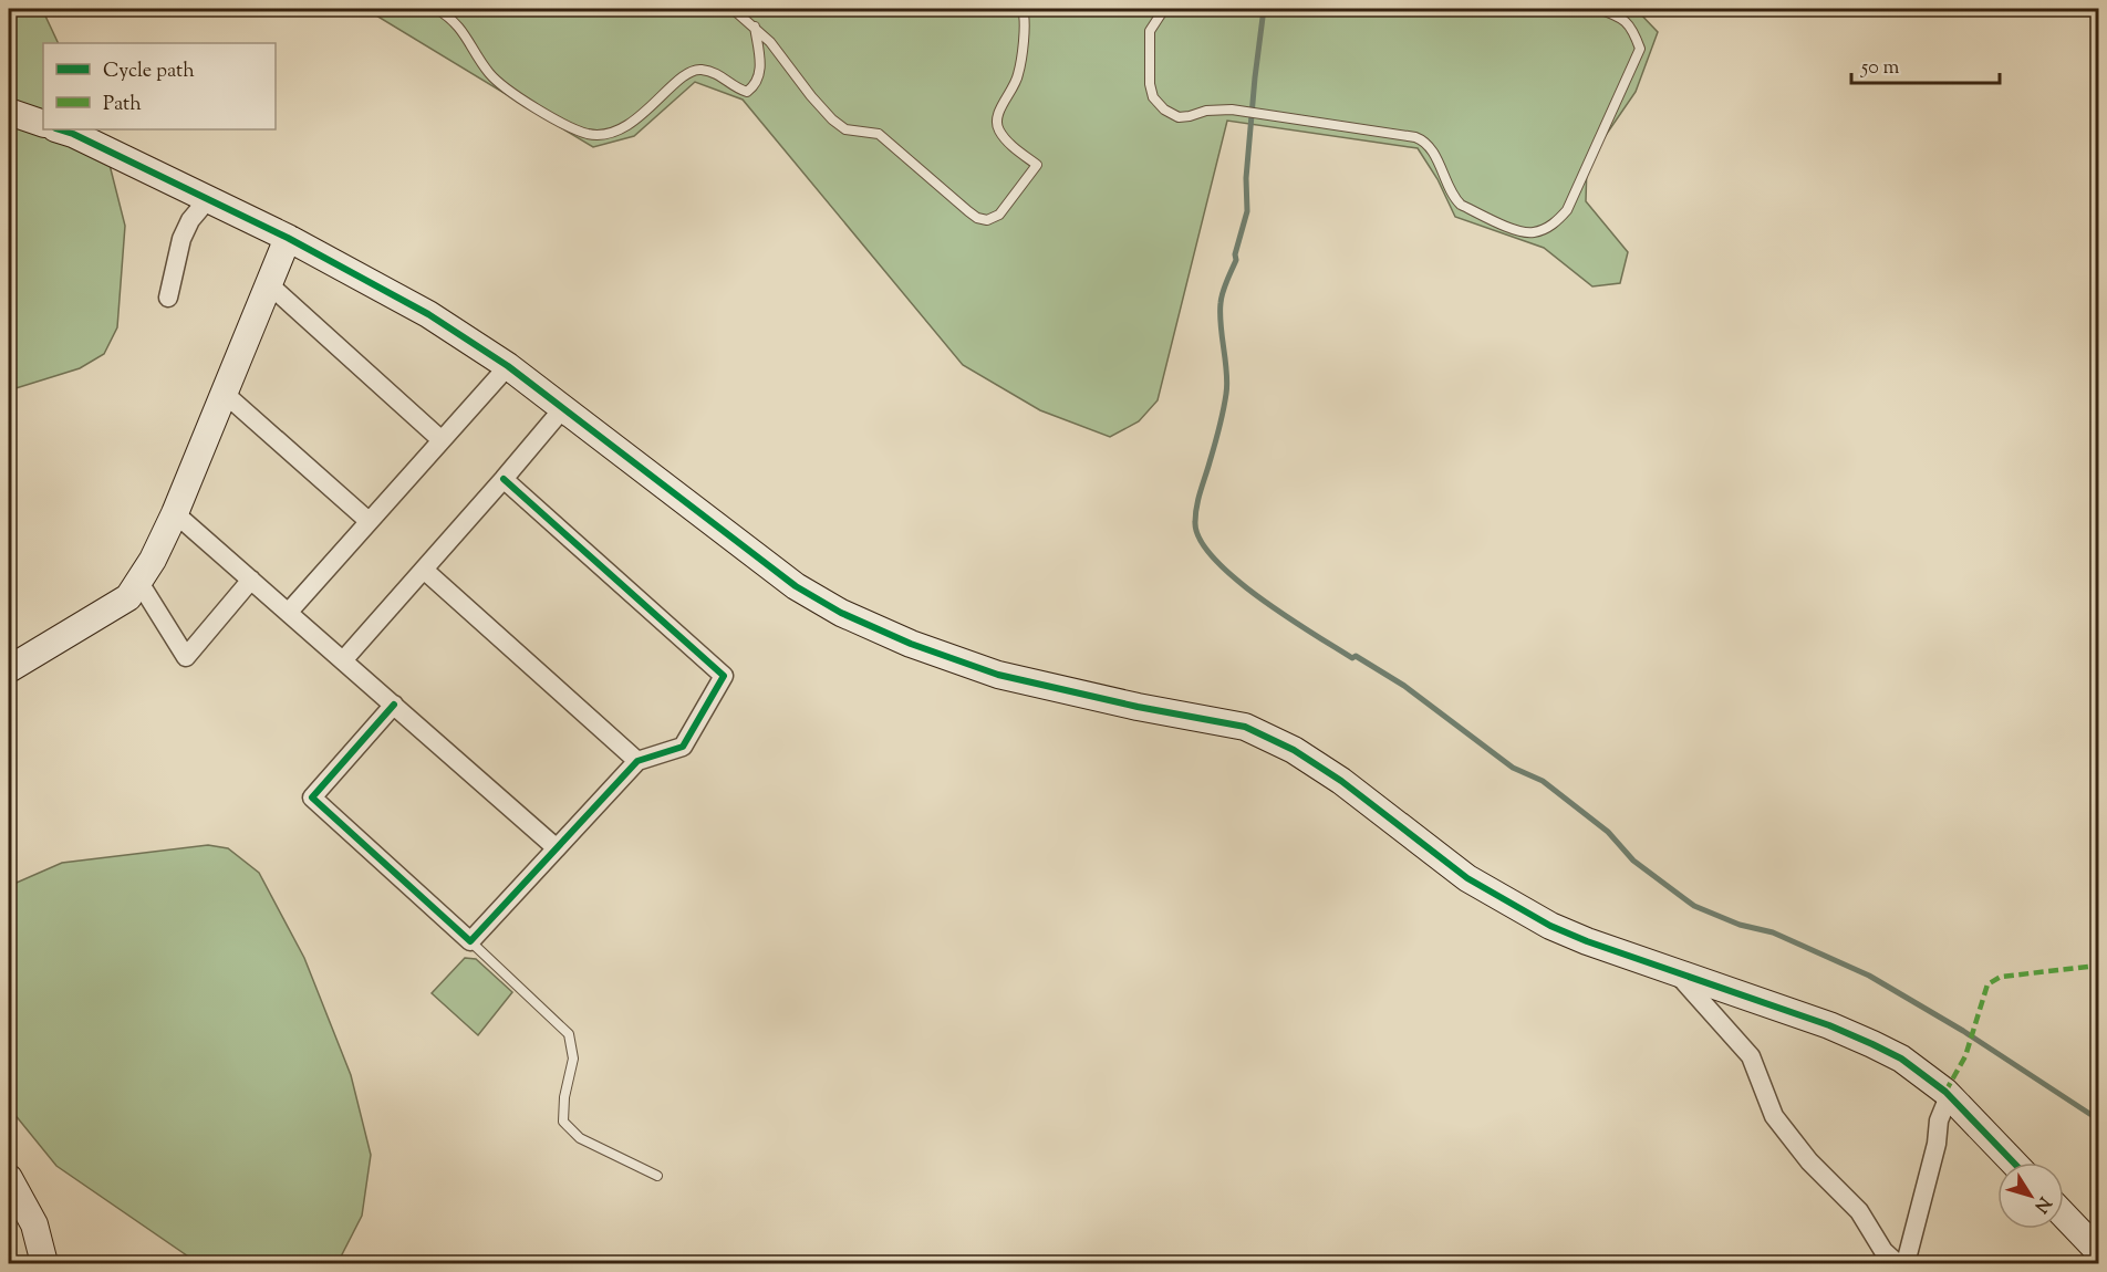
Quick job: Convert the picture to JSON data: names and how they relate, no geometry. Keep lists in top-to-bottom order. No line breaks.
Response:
{"legend":["Cycle path","Path"],"scale_bar":"50 m","north":"bottom right"}
